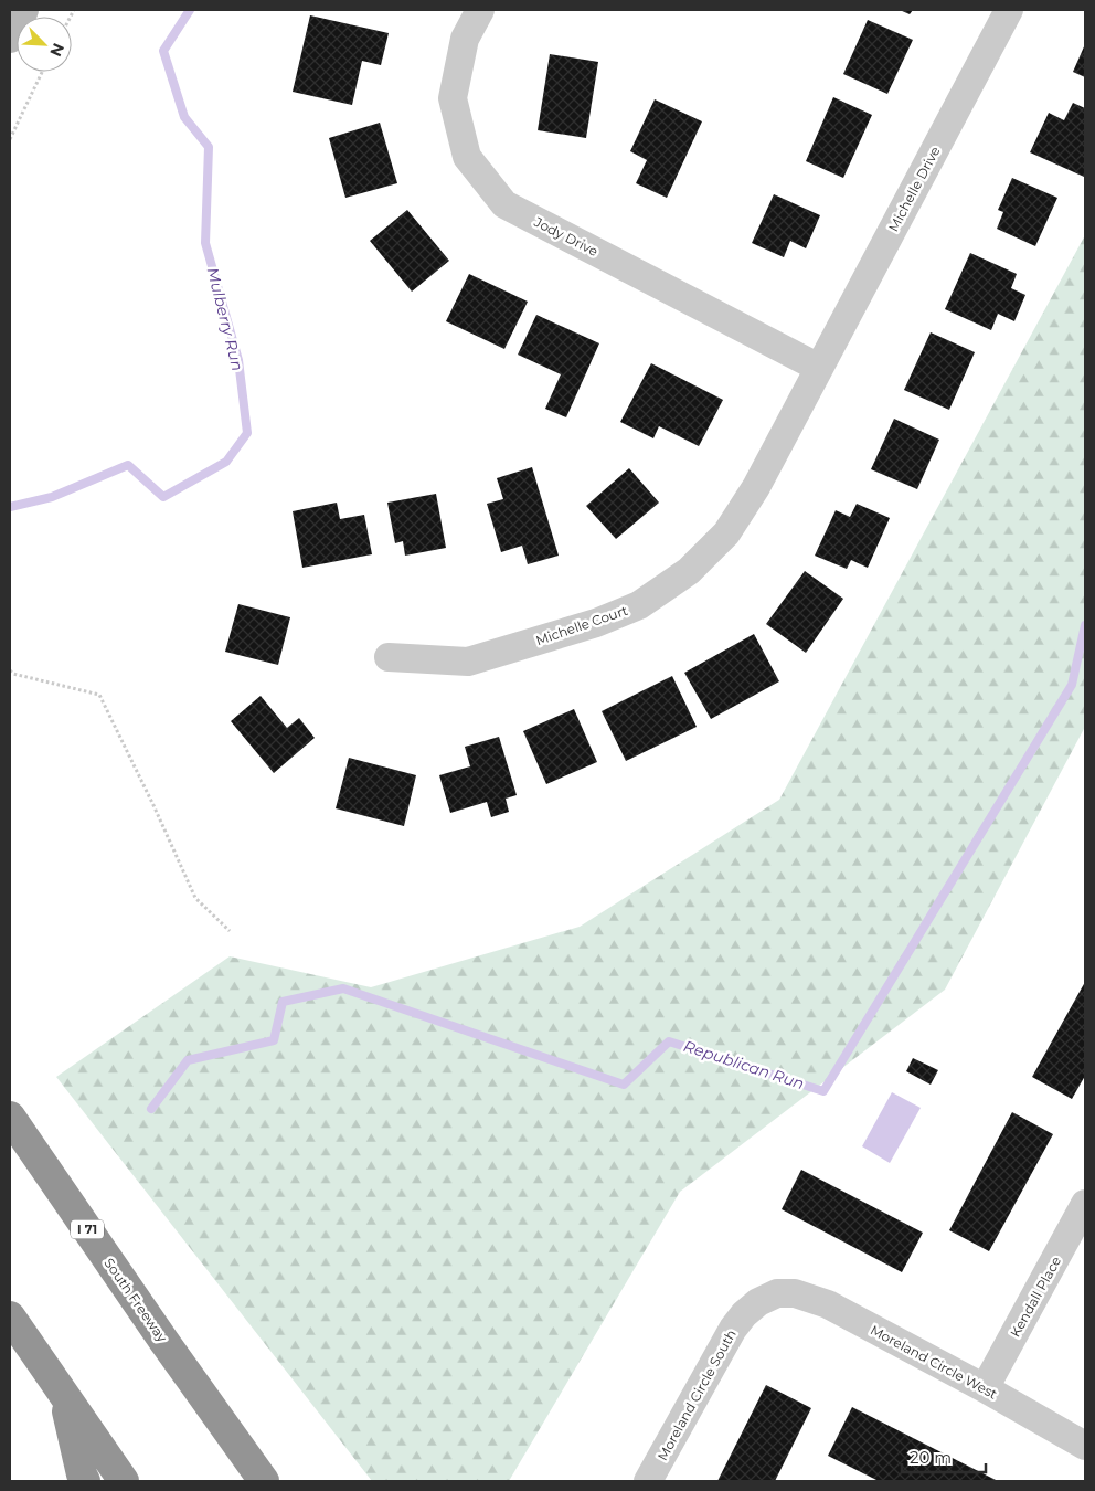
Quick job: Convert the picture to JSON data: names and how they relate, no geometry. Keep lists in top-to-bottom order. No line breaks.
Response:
{"streets":{"highway":["I 71","South Freeway"],"street":["Michelle Drive","Jody Drive","Michelle Court","Kendall Place","Moreland Circle West","Moreland Circle South"]},"crossings":[["Michelle Drive","Jody Drive"],["Michelle Drive","Michelle Court"],["Jody Drive","Michelle Court"],["Kendall Place","Moreland Circle West"],["Moreland Circle West","Moreland Circle South"]],"water":["Mulberry Run","Republican Run"],"scale_bar":"20 m","north":"bottom right"}
